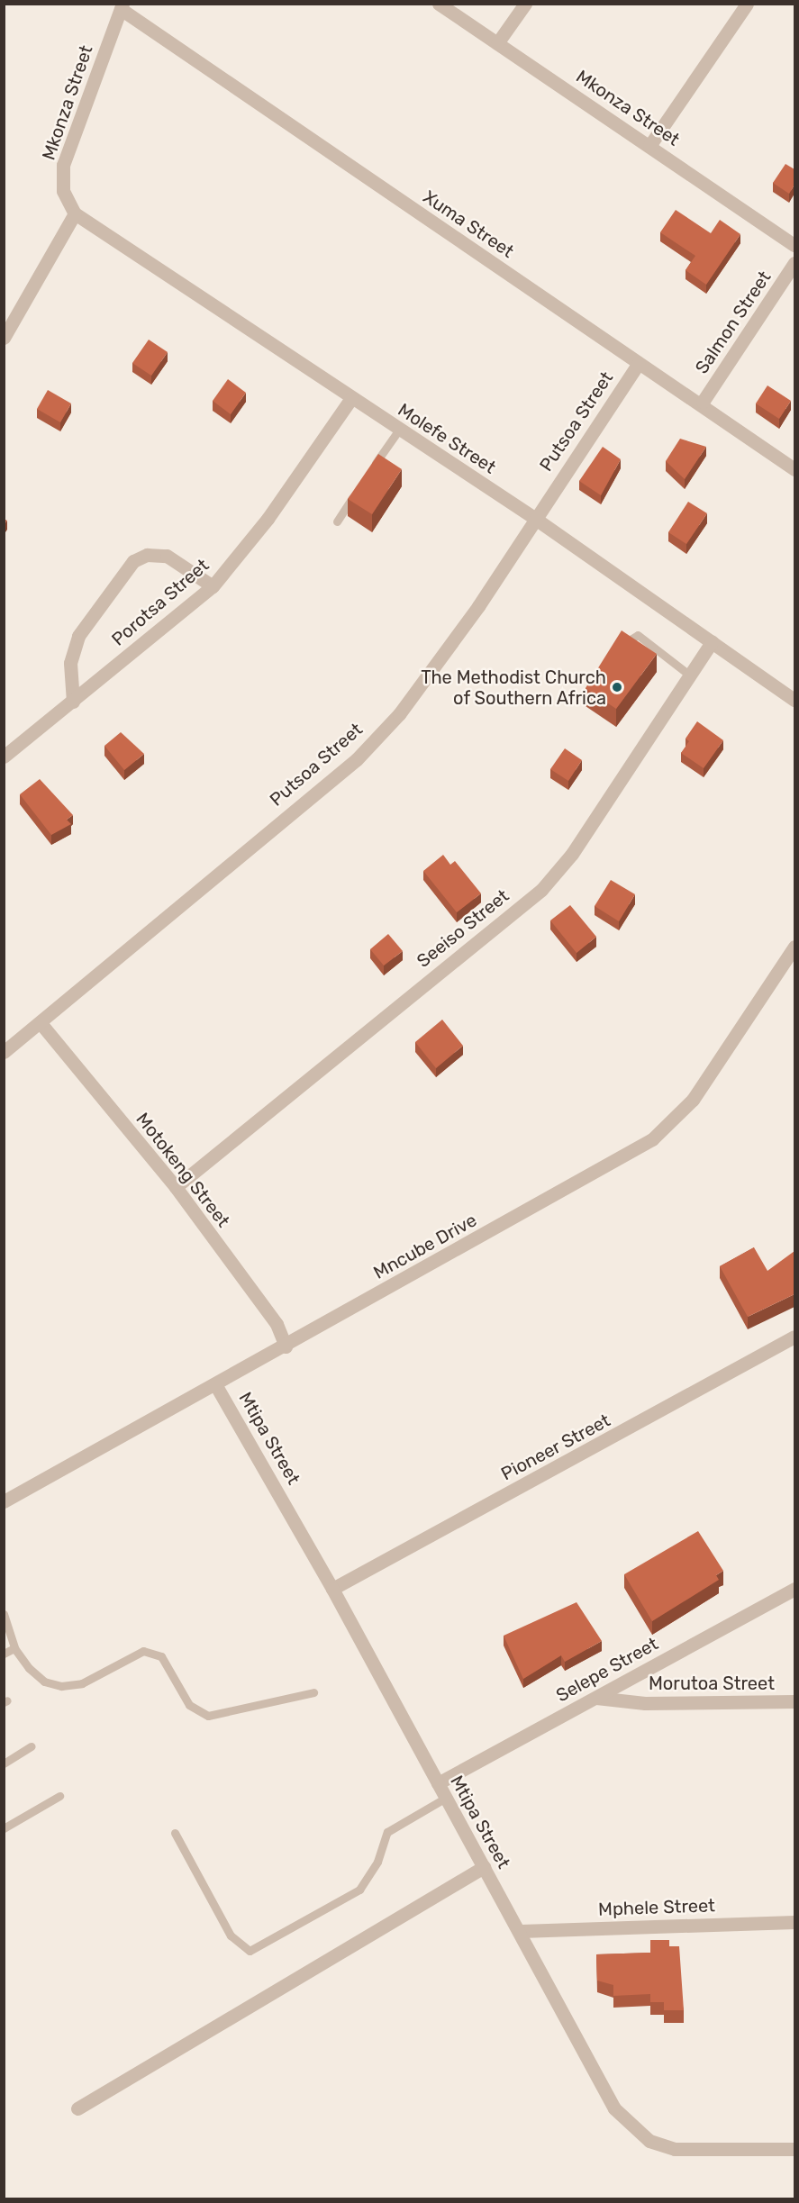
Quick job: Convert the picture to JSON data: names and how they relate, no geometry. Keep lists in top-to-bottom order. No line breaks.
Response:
{"streets":{"street":["Mkonza Street","Xuma Street","Salmon Street","Putsoa Street","Molefe Street","Porotsa Street","Seeiso Street","Motokeng Street","Mncube Drive","Mtipa Street","Pioneer Street","Selepe Street","Morutoa Street","Mphele Street"]},"crossings":[["Mkonza Street","Xuma Street"],["Mkonza Street","Molefe Street"],["Xuma Street","Salmon Street"],["Xuma Street","Putsoa Street"],["Putsoa Street","Molefe Street"],["Putsoa Street","Motokeng Street"],["Molefe Street","Porotsa Street"],["Molefe Street","Seeiso Street"],["Seeiso Street","Motokeng Street"],["Motokeng Street","Mncube Drive"],["Mncube Drive","Mtipa Street"],["Mtipa Street","Pioneer Street"],["Mtipa Street","Selepe Street"],["Mtipa Street","Mphele Street"],["Selepe Street","Morutoa Street"]],"places":["The Methodist Church of Southern Africa"]}
